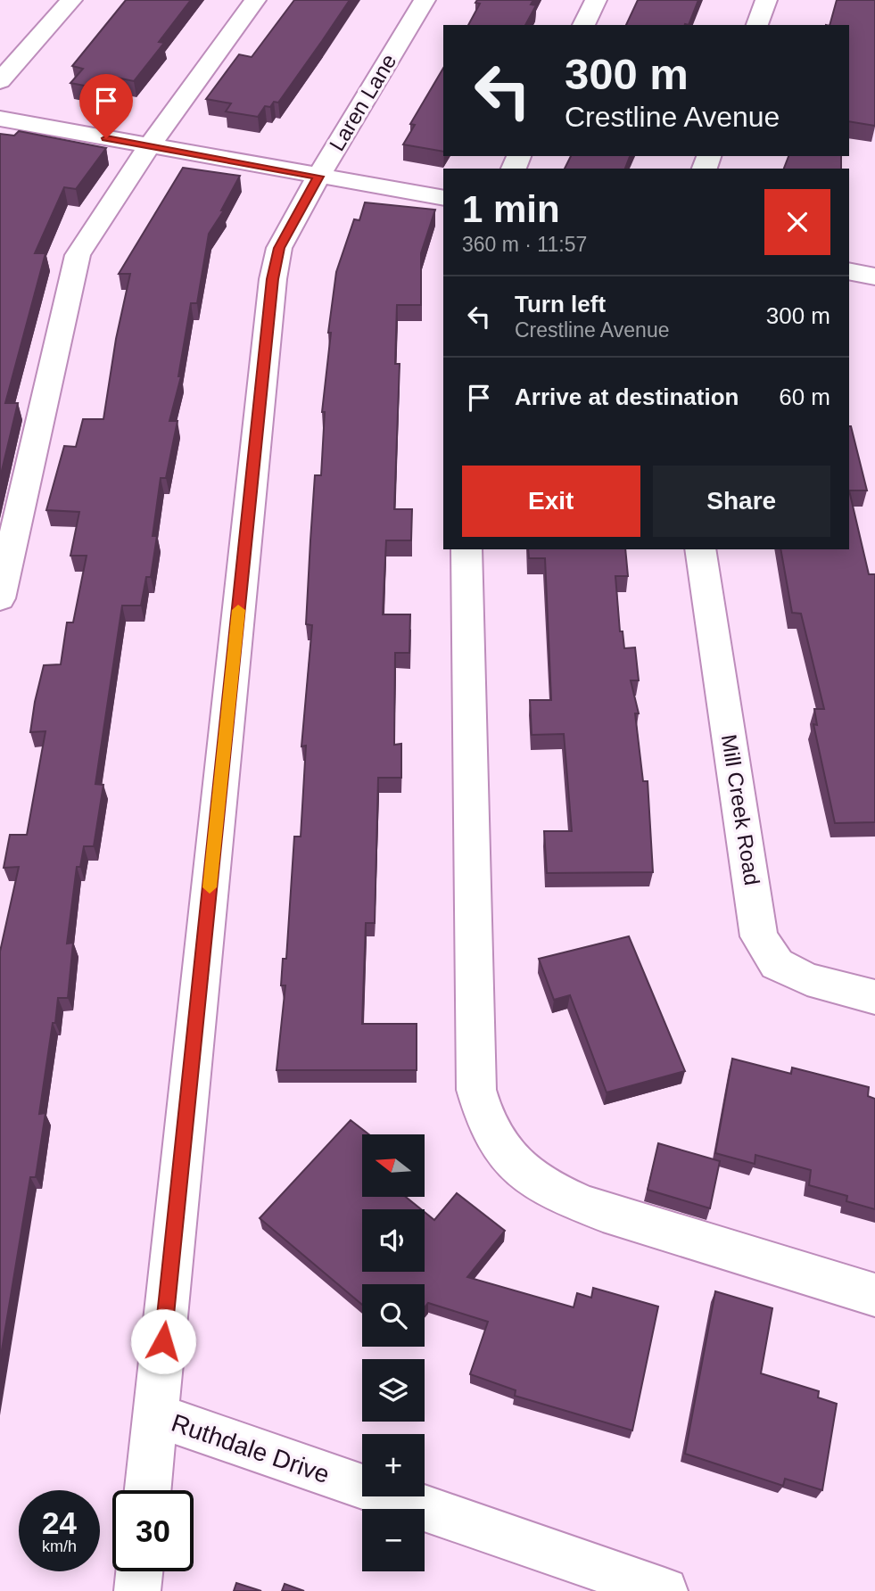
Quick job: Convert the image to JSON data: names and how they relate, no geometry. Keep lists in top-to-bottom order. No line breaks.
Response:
{"streets":{"street":["Laren Lane","Mill Creek Road","Ruthdale Drive"]},"crossings":[["Laren Lane","Ruthdale Drive"]],"north":"left","page":{"turn":["300 m","Crestline Avenue"],"heading":["1 min","360 m · 11:57"],"list":[{"name":"Turn left","note":"Crestline Avenue","value":"300 m"},{"name":"Arrive at destination","value":"60 m"}],"buttons":["Exit","Share"],"map_buttons":["+","−"],"speed":"24 km/h","limit":"30"}}
